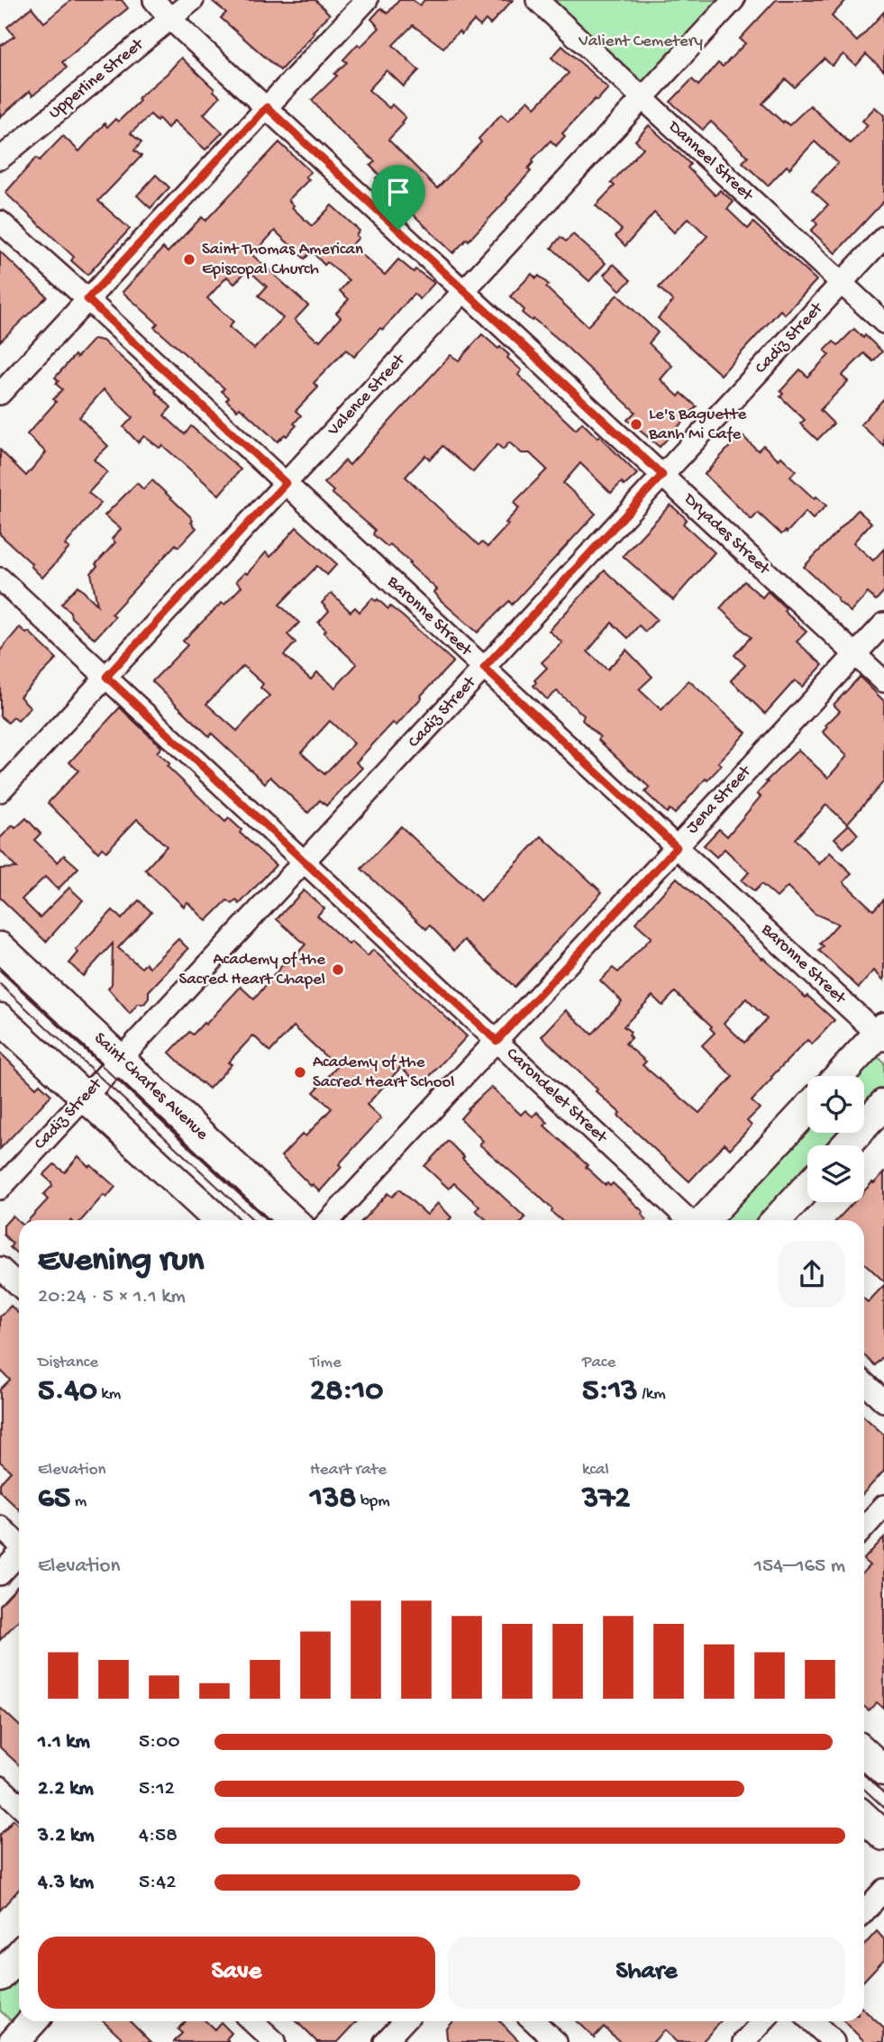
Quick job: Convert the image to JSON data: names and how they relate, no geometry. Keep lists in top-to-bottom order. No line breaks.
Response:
{"streets":{"main road":["Saint Charles Avenue"],"street":["Upperline Street","Danneel Street","Cadiz Street","Valence Street","Dryades Street","Baronne Street","Jena Street","Carondelet Street"]},"crossings":[["Upperline Street","Dryades Street"],["Danneel Street","Cadiz Street"],["Danneel Street","Valence Street"],["Cadiz Street","Dryades Street"],["Cadiz Street","Baronne Street"],["Cadiz Street","Saint Charles Avenue"],["Cadiz Street","Carondelet Street"],["Valence Street","Dryades Street"],["Valence Street","Baronne Street"],["Valence Street","Carondelet Street"],["Dryades Street","Jena Street"],["Baronne Street","Jena Street"],["Jena Street","Carondelet Street"]],"parks":["Valient Cemetery"],"places":["Saint Thomas American Episcopal Church","Le's Baguette Banh Mi Cafe","Academy of the Sacred Heart Chapel","Academy of the Sacred Heart School"],"page":{"heading":["Evening run","20:24 · 5 × 1.1 km"],"stats":[["Distance","5.40 km"],["Time","28:10"],["Pace","5:13 /km"],["Elevation","65 m"],["Heart rate","138 bpm"],["kcal","372"]],"chart":["Elevation","154–165 m"],"list":[{"name":"1.1 km","note":"5:00"},{"name":"2.2 km","note":"5:12"},{"name":"3.2 km","note":"4:58"},{"name":"4.3 km","note":"5:42"}],"buttons":["Save","Share"]}}
